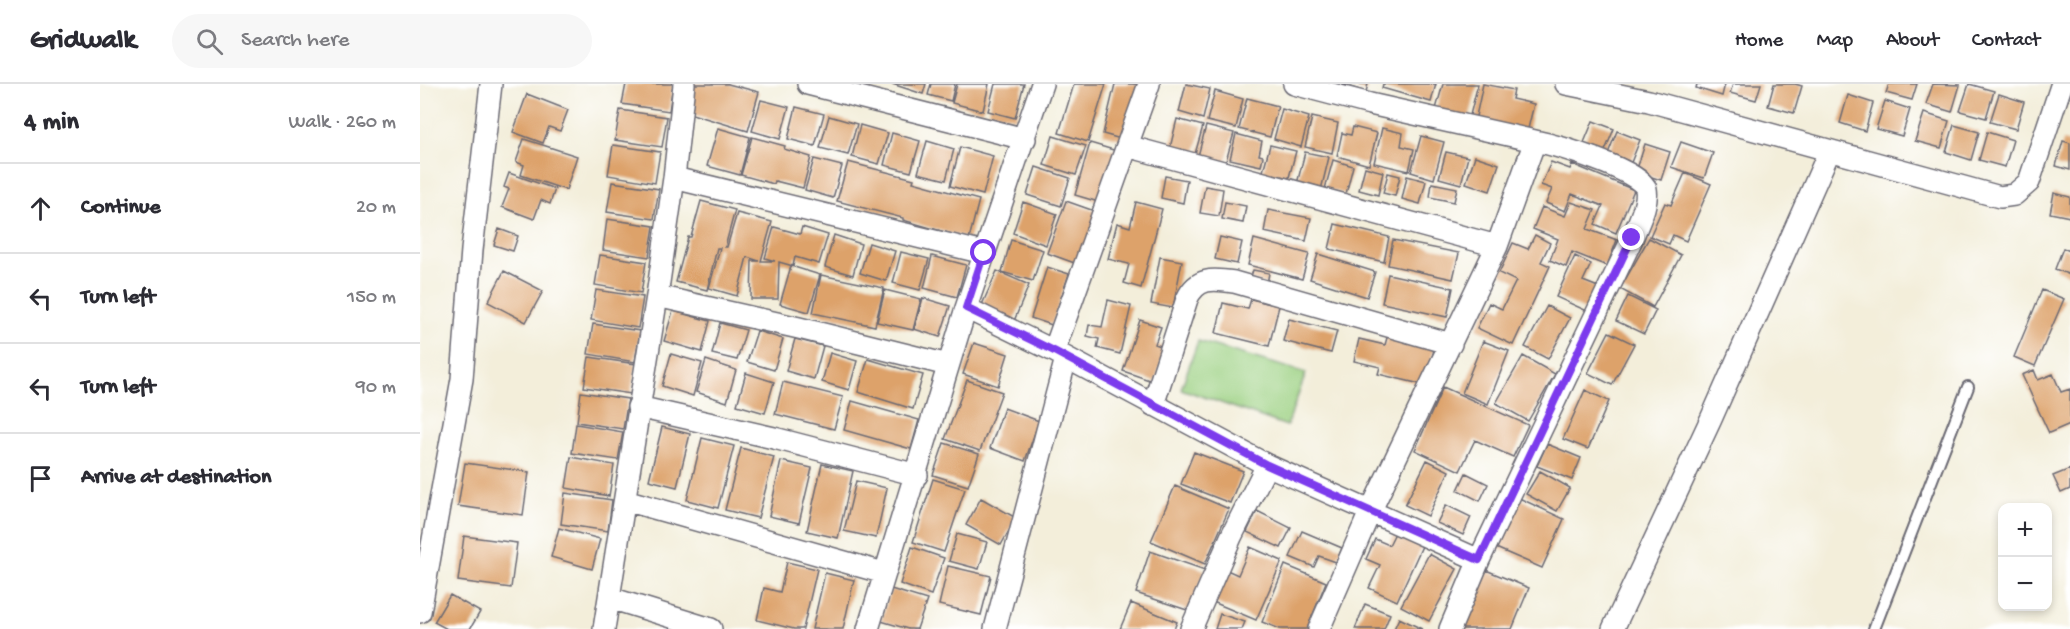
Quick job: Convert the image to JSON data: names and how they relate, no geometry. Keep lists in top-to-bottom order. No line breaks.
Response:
{"page":{"header":"Gridwalk","search":"Search here","nav":["Home","Map","About","Contact"],"heading":["4 min","Walk · 260 m"],"list":[["Continue","20 m"],["Turn left","150 m"],["Turn left","90 m"],"Arrive at destination"],"map_buttons":["+","−"]}}
